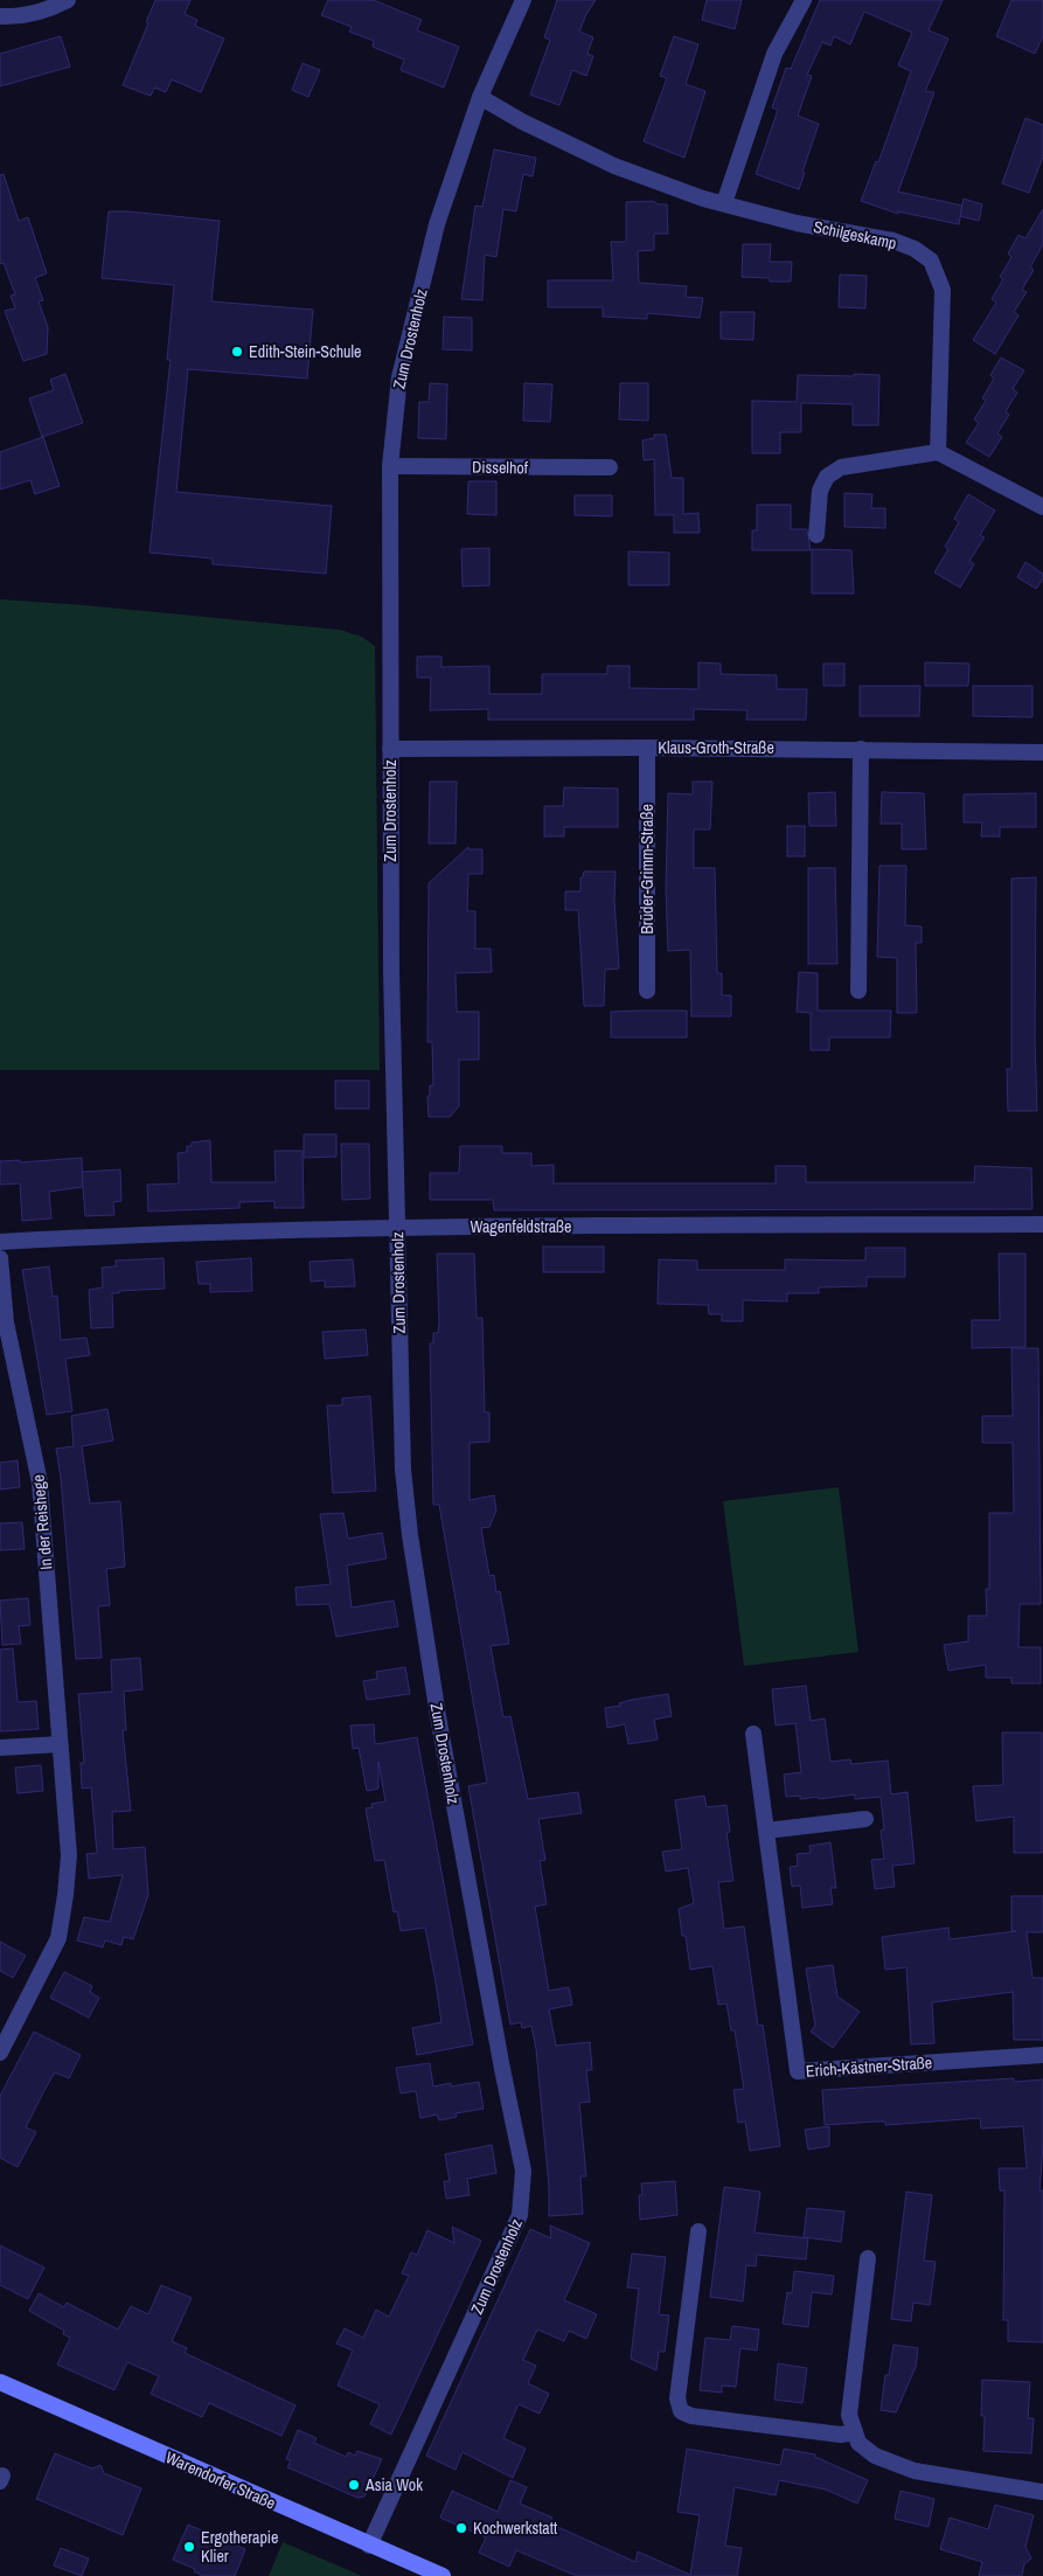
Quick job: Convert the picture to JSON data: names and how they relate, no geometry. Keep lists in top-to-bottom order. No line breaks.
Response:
{"streets":{"main road":["Warendorfer Straße"],"street":["Schilgeskamp","Zum Drostenholz","Disselhof","Klaus-Groth-Straße","Brüder-Grimm-Straße","Wagenfeldstraße","In der Reishege","Erich-Kästner-Straße"]},"crossings":[["Schilgeskamp","Zum Drostenholz"],["Zum Drostenholz","Disselhof"],["Zum Drostenholz","Klaus-Groth-Straße"],["Zum Drostenholz","Wagenfeldstraße"],["Zum Drostenholz","Warendorfer Straße"],["Klaus-Groth-Straße","Brüder-Grimm-Straße"]],"places":["Edith-Stein-Schule","Asia Wok","Kochwerkstatt","Ergotherapie Klier"]}
